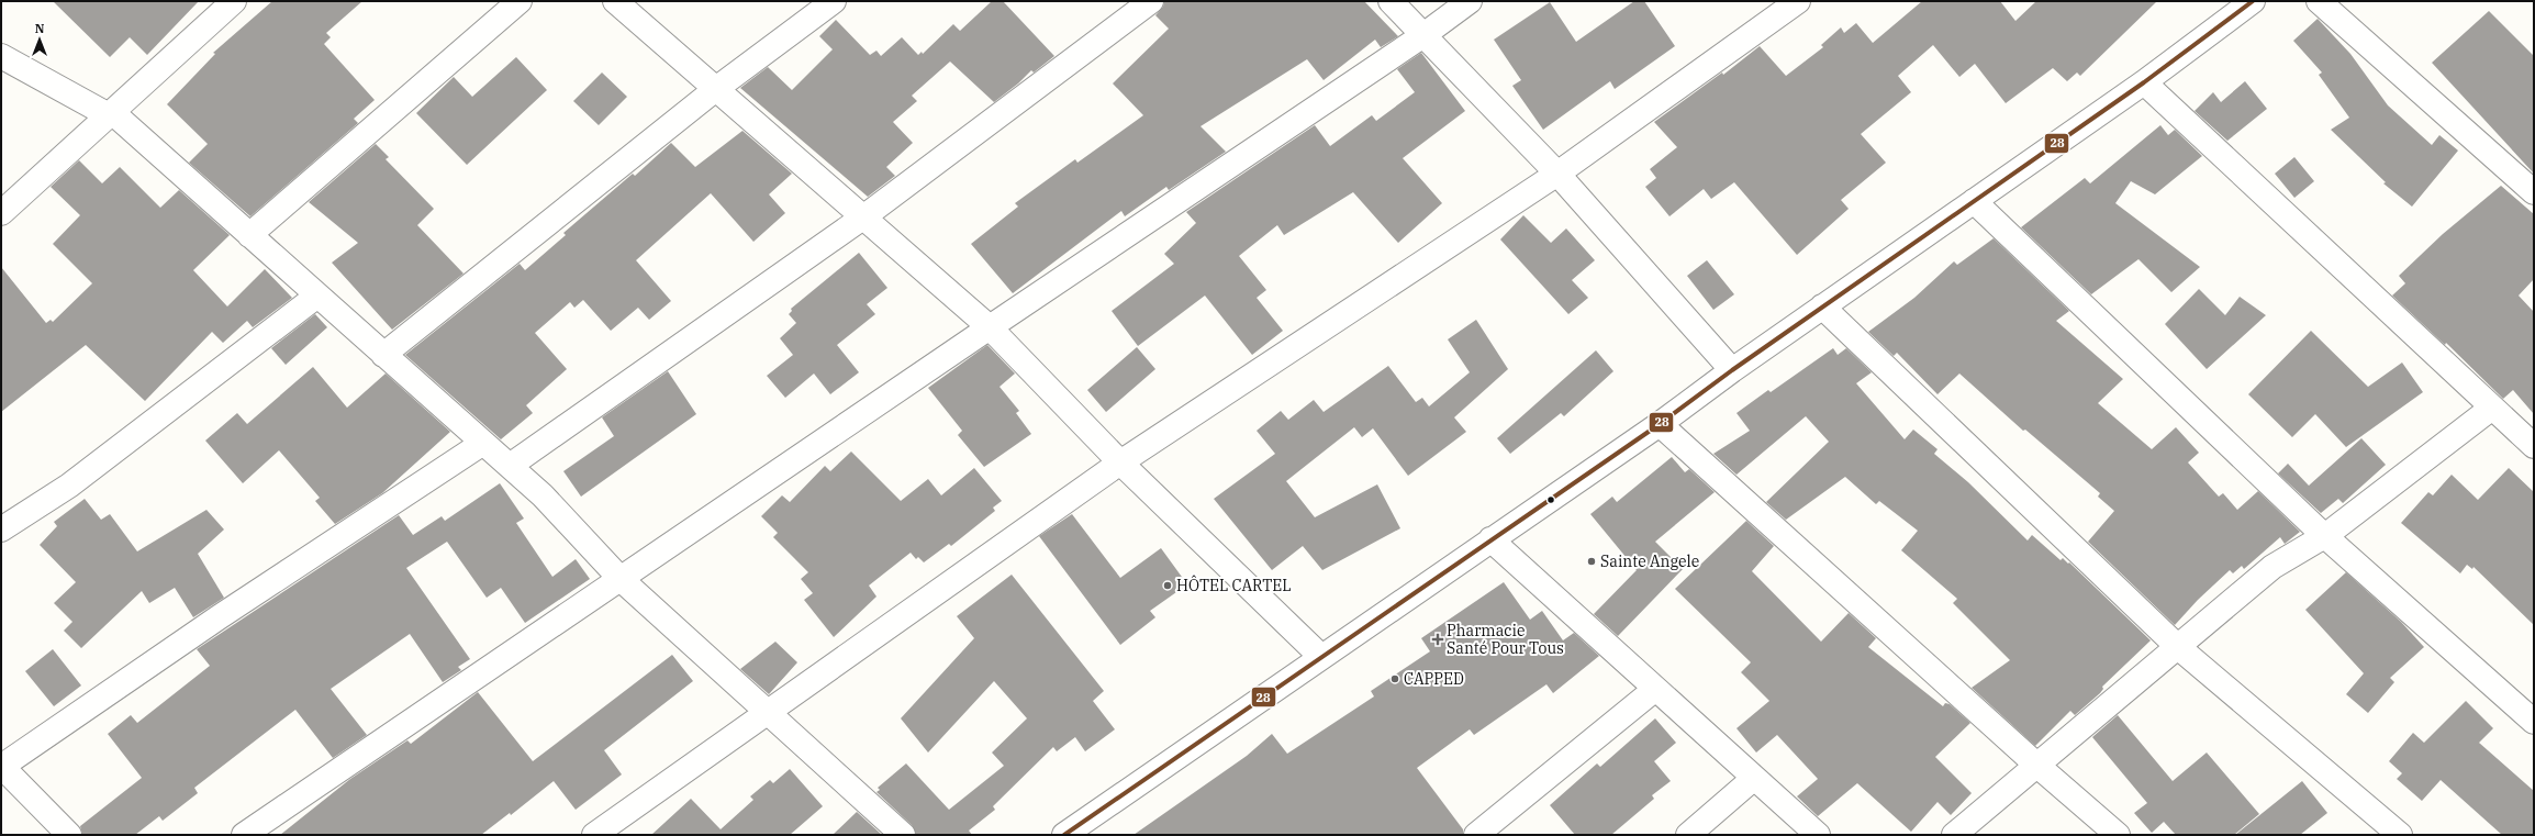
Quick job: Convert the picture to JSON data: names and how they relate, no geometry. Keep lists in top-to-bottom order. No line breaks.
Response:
{"places":{"other":["Sainte Angele","HÔTEL CARTEL","CAPPED"],"health":["Pharmacie Santé Pour Tous"]},"lines":["transit line 28"],"north":"top"}
